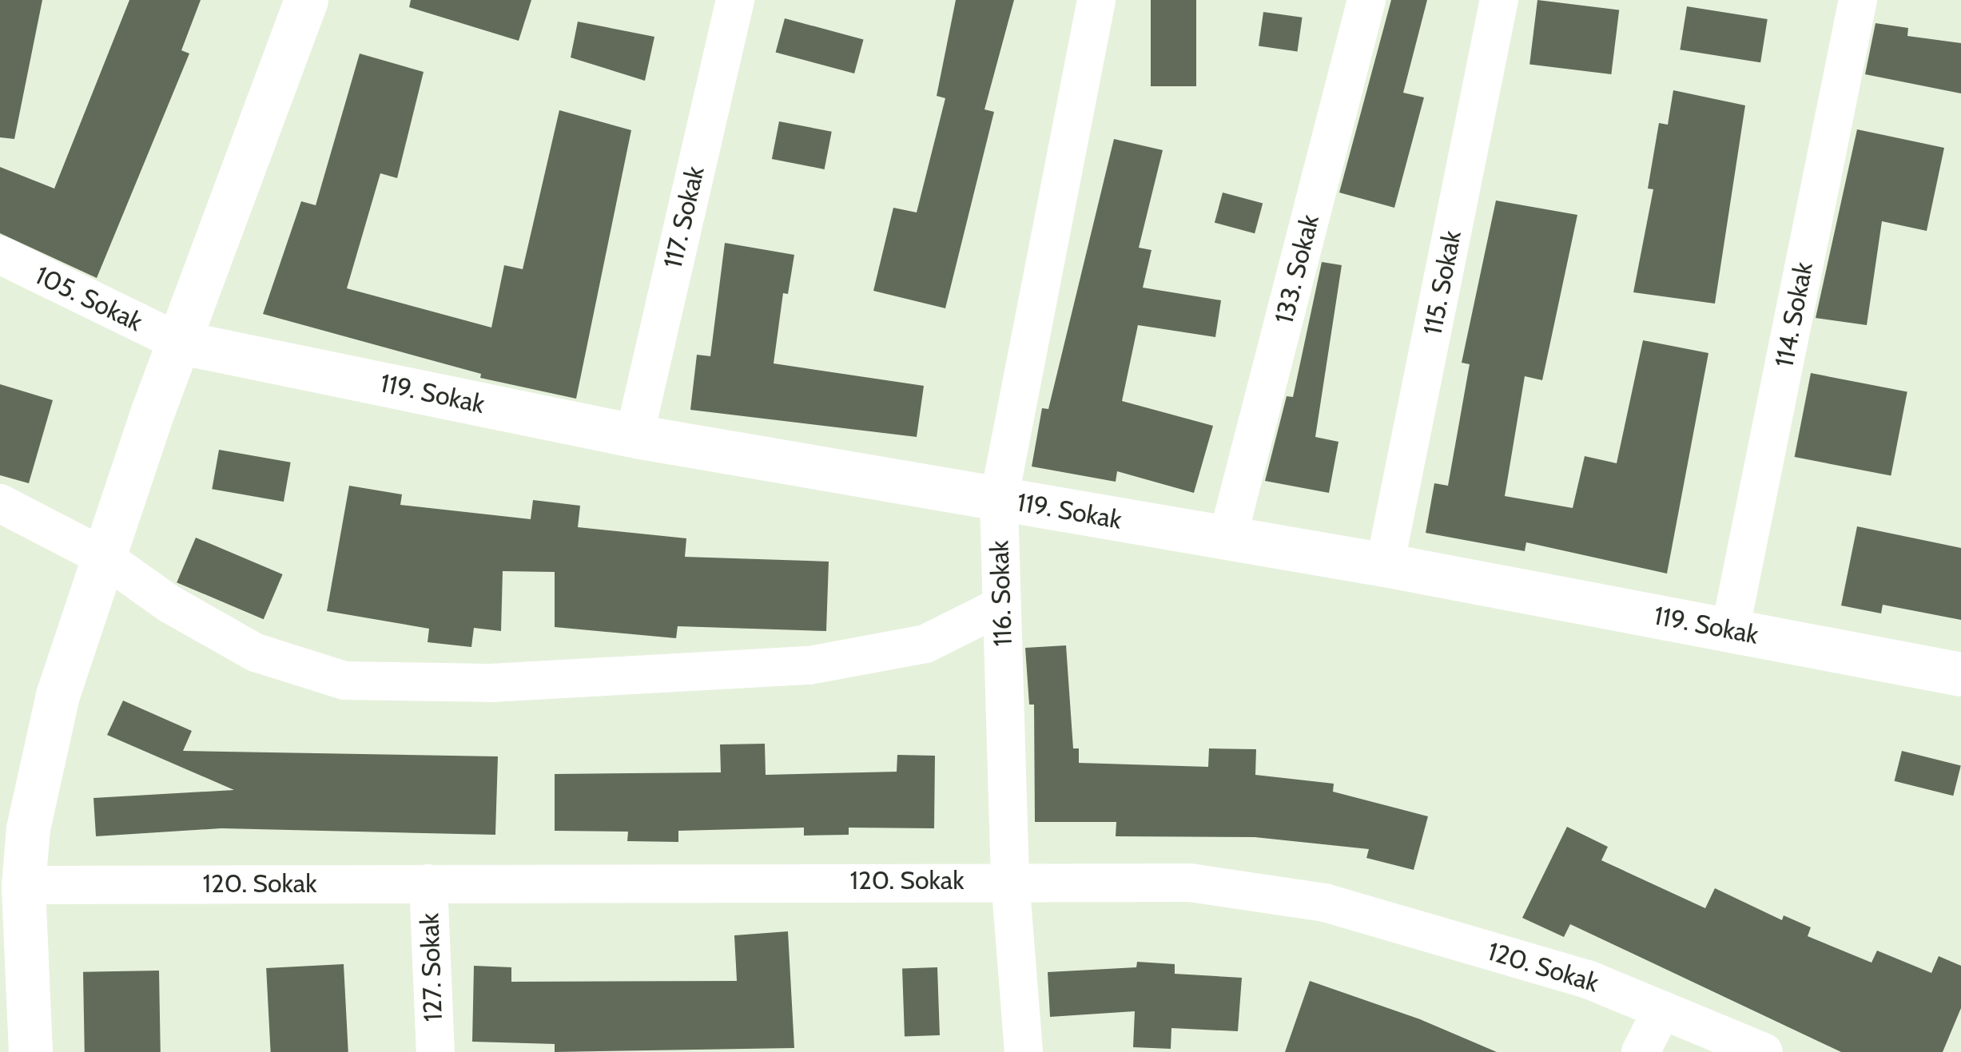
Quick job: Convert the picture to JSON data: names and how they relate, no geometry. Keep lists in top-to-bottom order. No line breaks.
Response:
{"streets":{"street":["117. Sokak","133. Sokak","115. Sokak","105. Sokak","114. Sokak","119. Sokak","116. Sokak","120. Sokak","127. Sokak"]},"crossings":[["117. Sokak","119. Sokak"],["133. Sokak","119. Sokak"],["115. Sokak","119. Sokak"],["105. Sokak","119. Sokak"],["114. Sokak","119. Sokak"],["119. Sokak","116. Sokak"],["116. Sokak","120. Sokak"],["120. Sokak","127. Sokak"]]}
